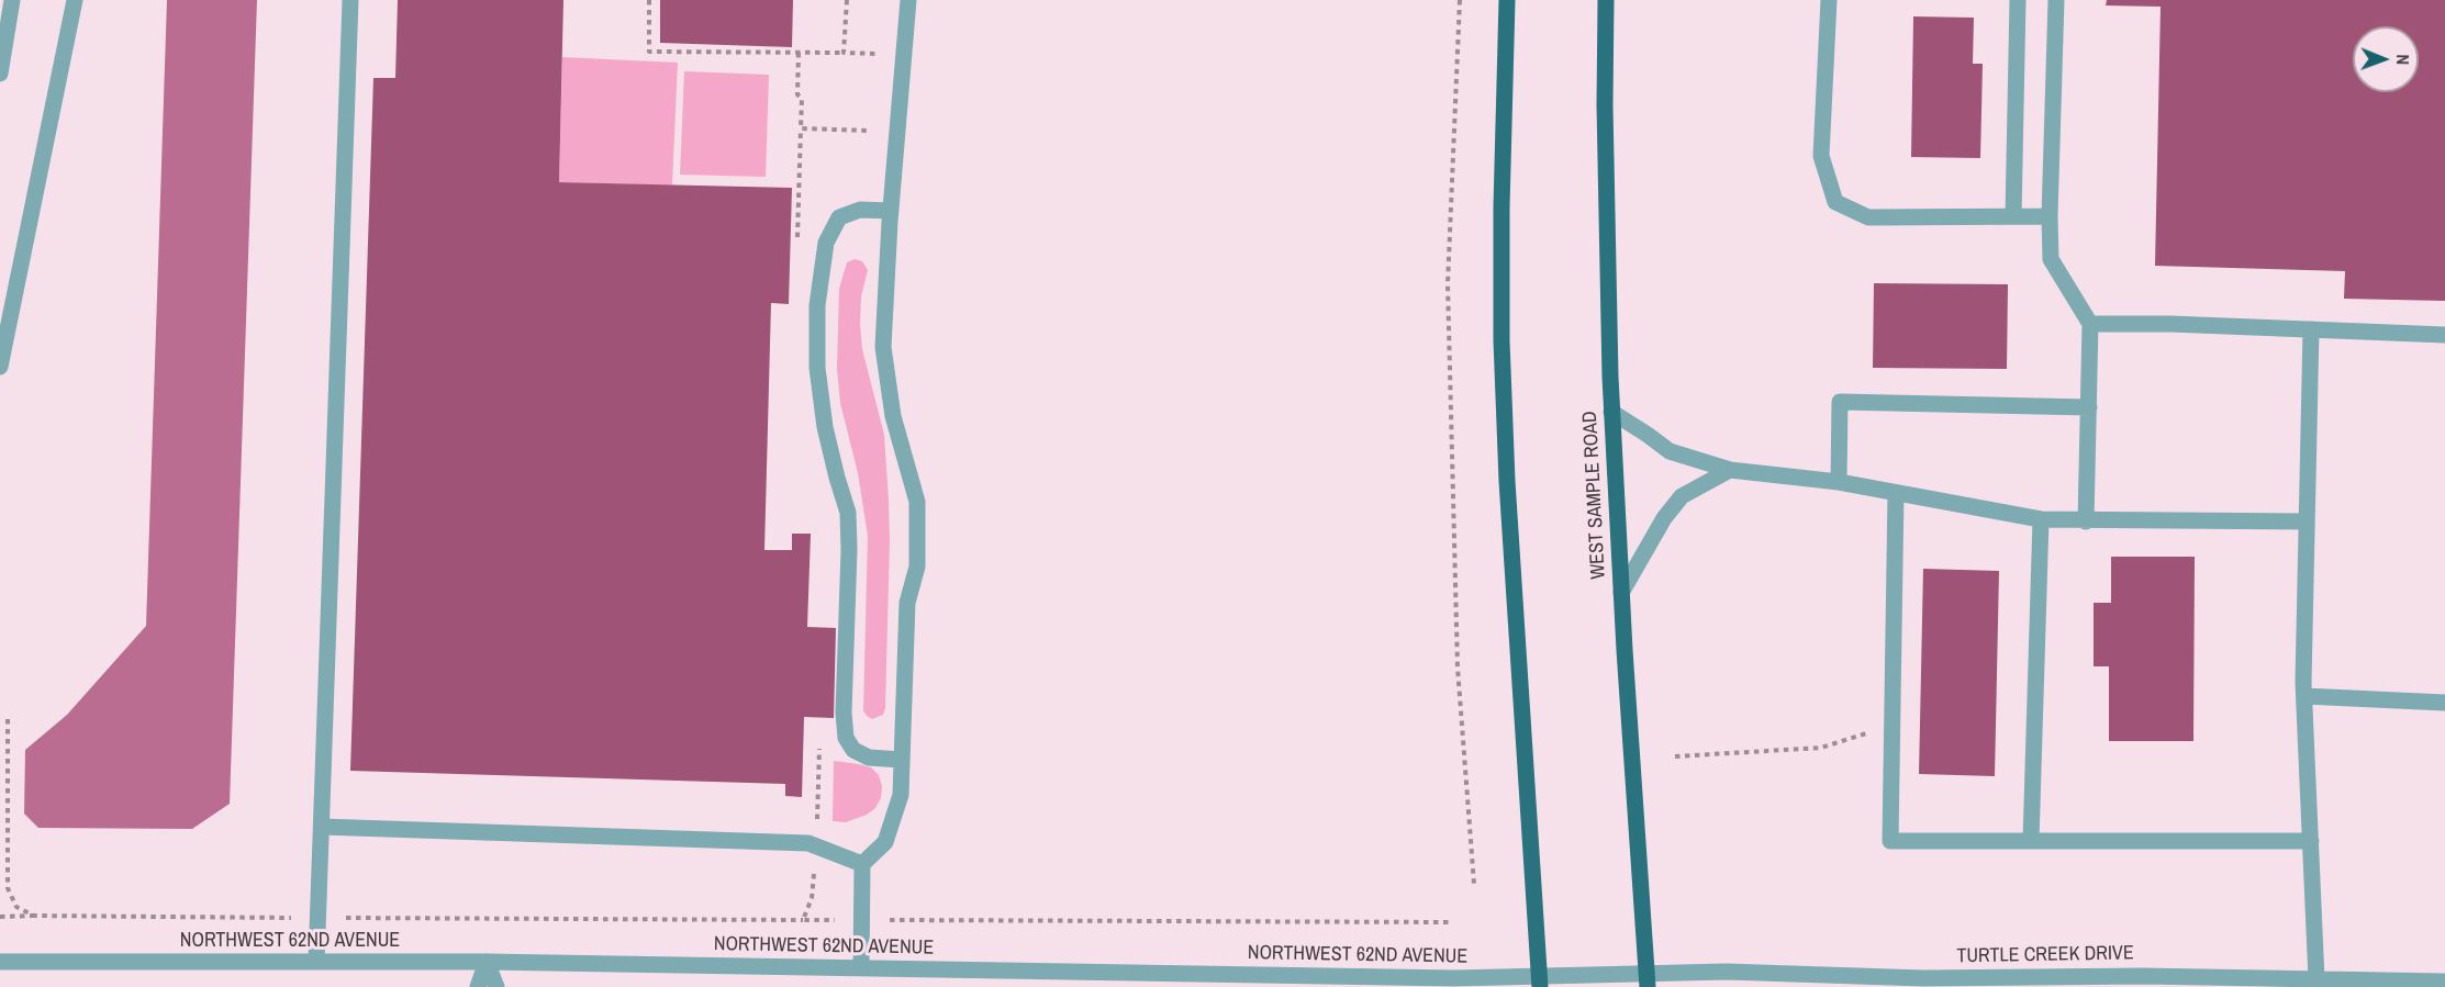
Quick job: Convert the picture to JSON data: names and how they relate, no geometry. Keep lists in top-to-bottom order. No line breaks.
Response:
{"streets":{"main road":["WEST SAMPLE ROAD"],"street":["NORTHWEST 62ND AVENUE","TURTLE CREEK DRIVE"]},"crossings":[["WEST SAMPLE ROAD","NORTHWEST 62ND AVENUE"],["WEST SAMPLE ROAD","TURTLE CREEK DRIVE"],["NORTHWEST 62ND AVENUE","TURTLE CREEK DRIVE"]],"north":"right"}
